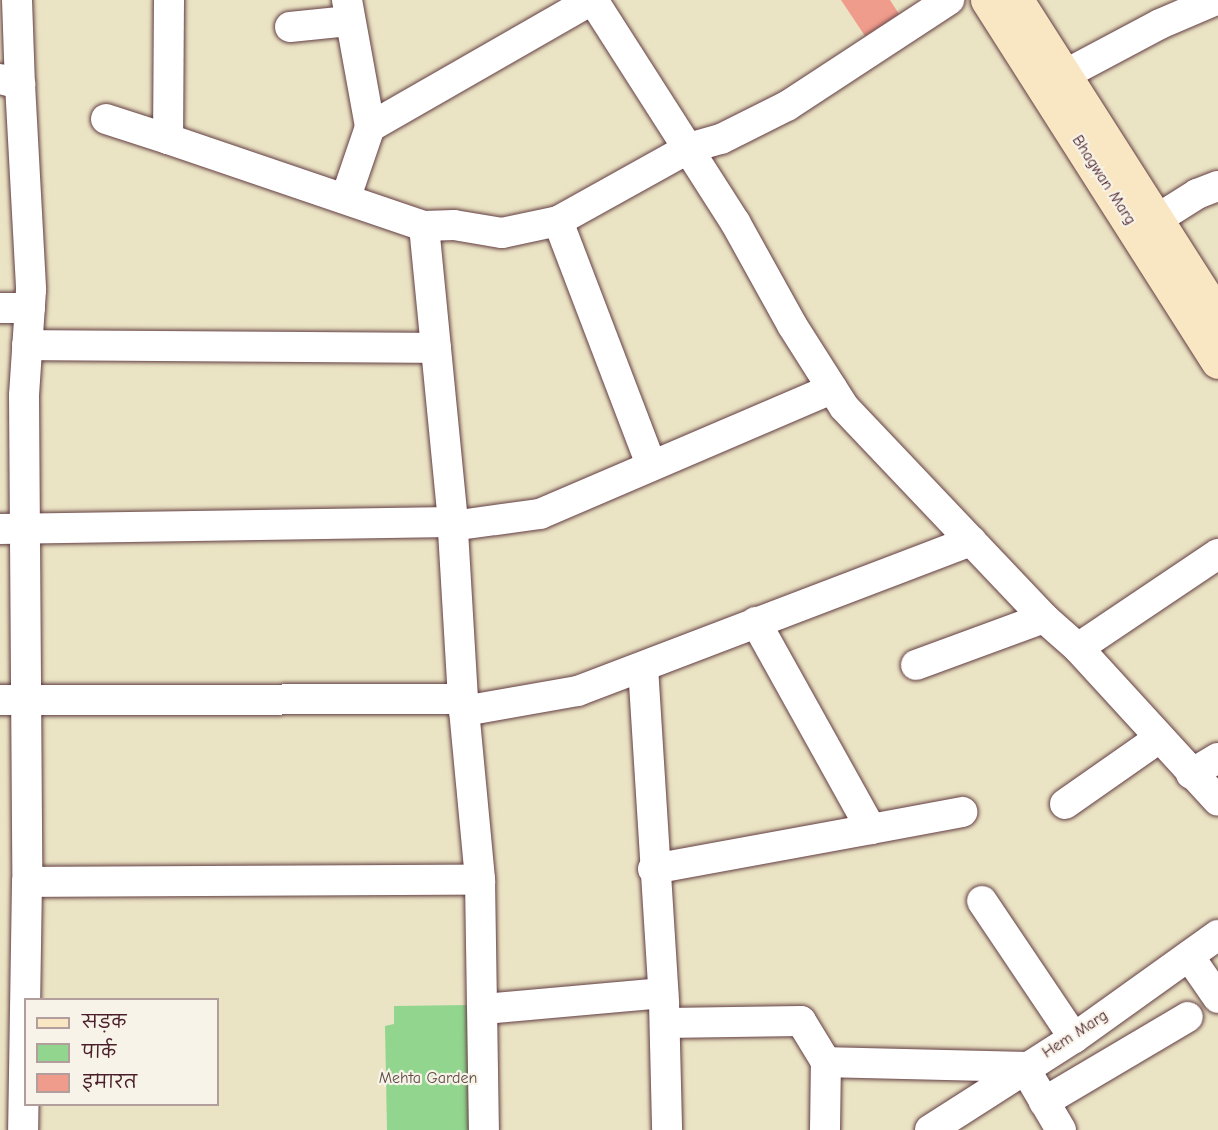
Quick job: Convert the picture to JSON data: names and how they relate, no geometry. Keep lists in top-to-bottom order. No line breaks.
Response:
{"streets":{"street":["Bhagwan Marg","Hem Marg"]},"parks":["Mehta Garden"],"legend":["सड़क","पार्क","इमारत"]}
